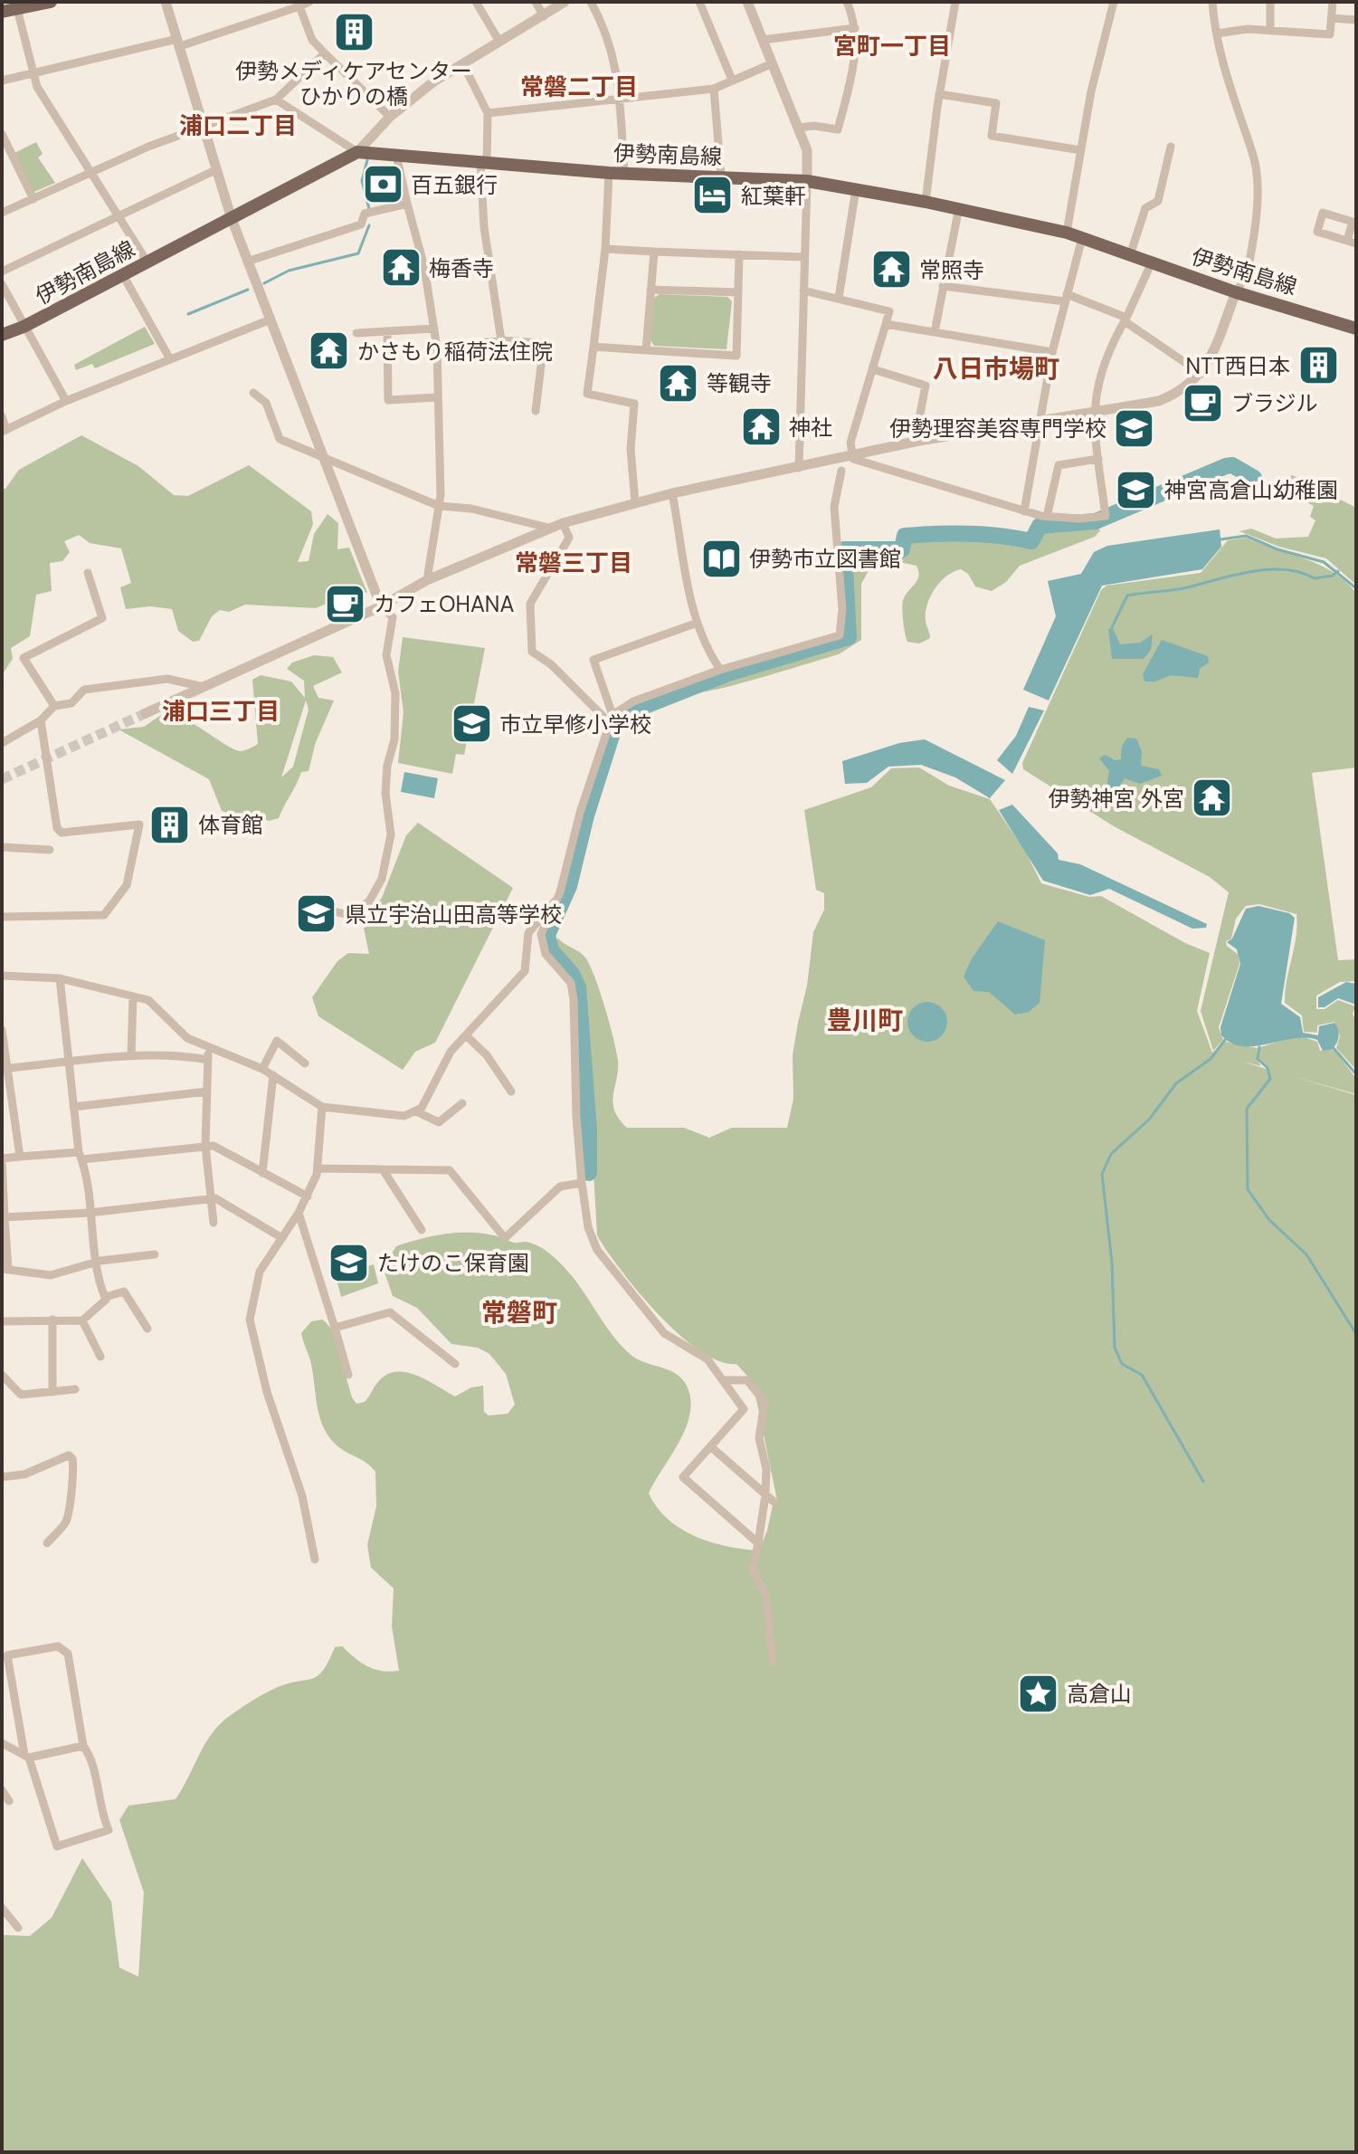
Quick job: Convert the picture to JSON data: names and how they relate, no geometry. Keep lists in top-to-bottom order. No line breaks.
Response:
{"streets":{"main road":["伊勢南島線"]},"districts":["宮町一丁目","常磐二丁目","浦口二丁目","八日市場町","常磐三丁目","浦口三丁目","豊川町","常磐町"],"places":{"building":["伊勢メディケアセンター ひかりの橋","NTT西日本","体育館"],"bank":["百五銀行"],"hotel":["紅葉軒"],"temple":["梅香寺","常照寺","かさもり稲荷法住院","等観寺","神社","伊勢神宮 外宮"],"cafe":["ブラジル","カフェOHANA"],"school or university":["伊勢理容美容専門学校","神宮高倉山幼稚園","市立早修小学校","県立宇治山田高等学校","たけのこ保育園"],"library":["伊勢市立図書館"],"place":["高倉山"]}}
